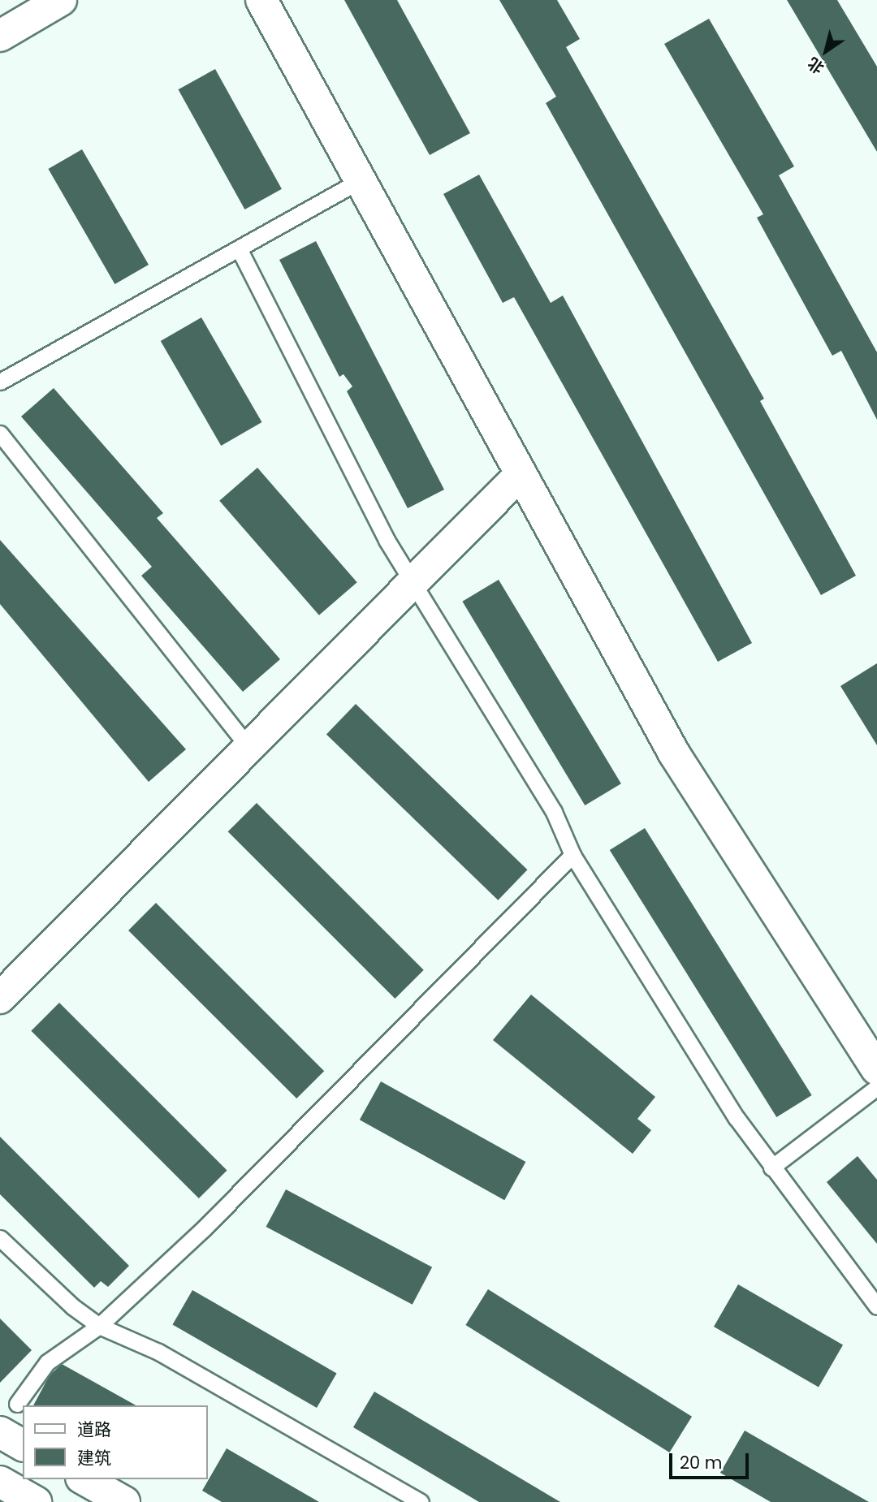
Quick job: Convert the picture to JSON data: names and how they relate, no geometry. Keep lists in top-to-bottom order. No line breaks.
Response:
{"legend":["道路","建筑"],"scale_bar":"20 m","north":"bottom left"}
